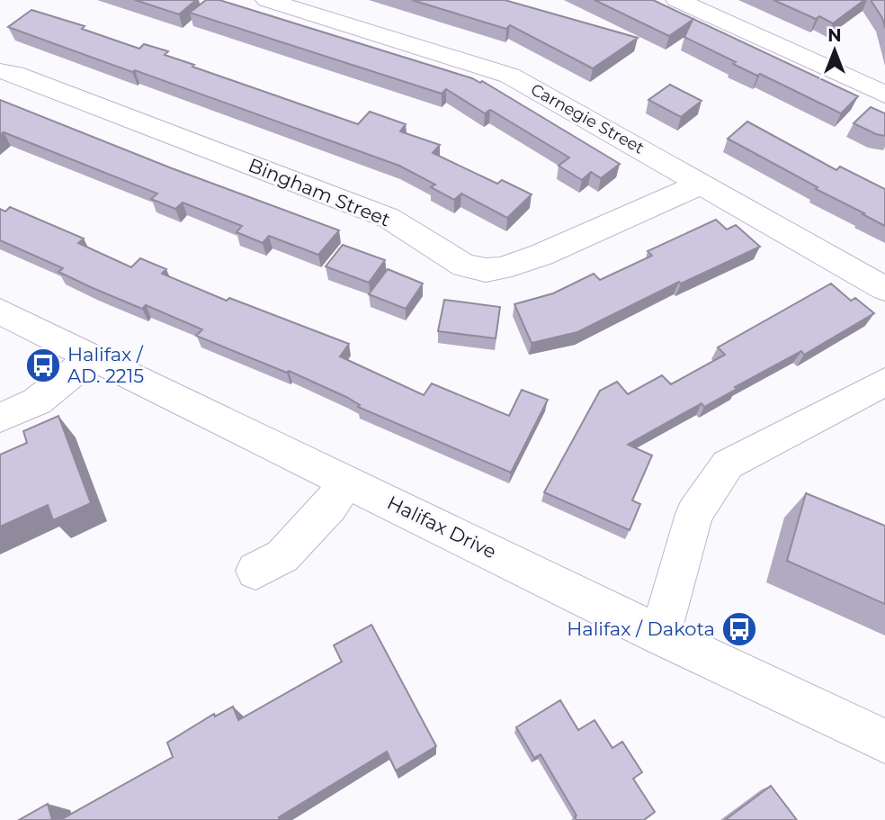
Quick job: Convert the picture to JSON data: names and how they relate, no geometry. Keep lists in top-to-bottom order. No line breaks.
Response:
{"streets":{"street":["Carnegie Street","Bingham Street","Halifax Drive"]},"crossings":[["Carnegie Street","Bingham Street"]],"places":{"bus stop":["Halifax / AD. 2215","Halifax / Dakota"]},"north":"top"}
